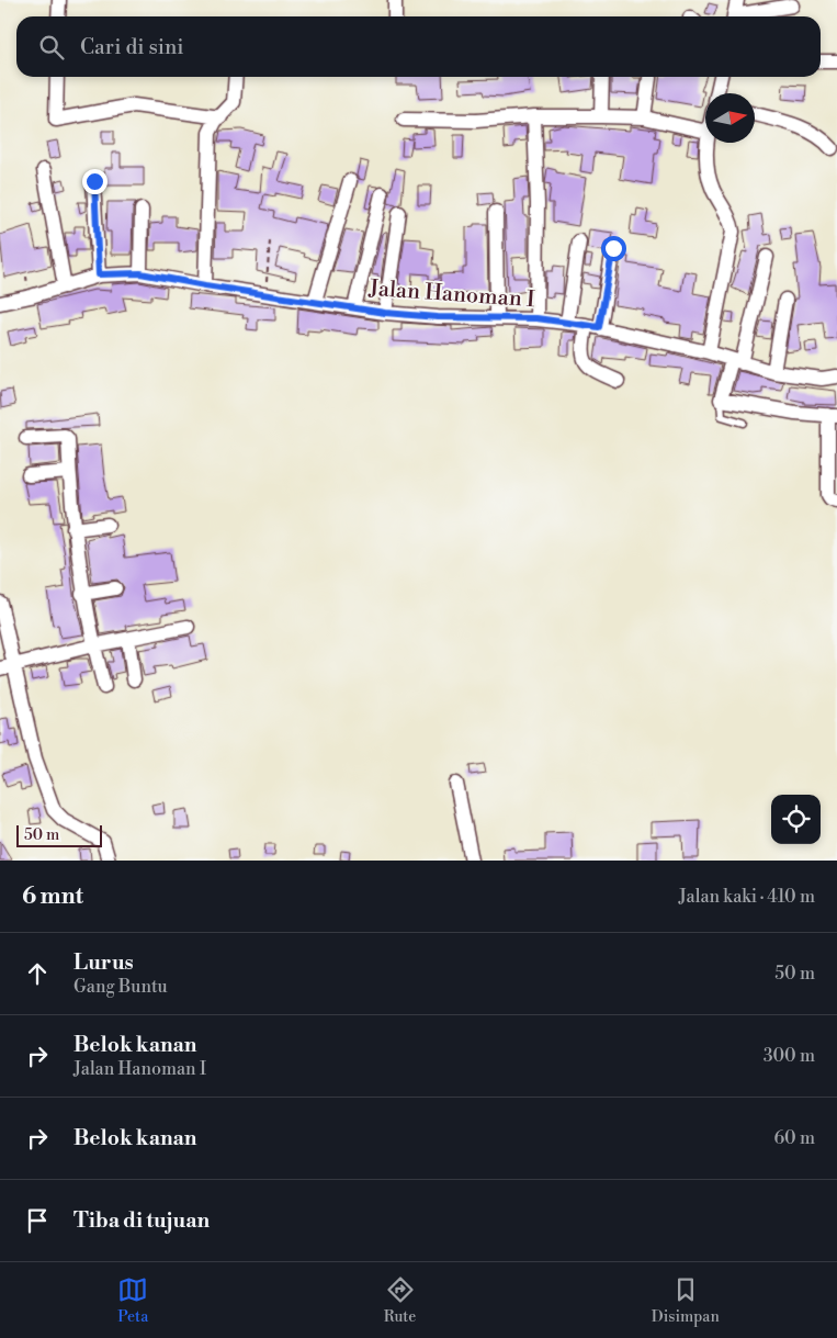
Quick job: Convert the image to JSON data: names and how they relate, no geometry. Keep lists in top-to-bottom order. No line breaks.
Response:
{"streets":{"street":["Jalan Hanoman I"]},"scale_bar":"50 m","north":"right","page":{"search":"Cari di sini","scale":"50 m","heading":["6 mnt","Jalan kaki · 410 m"],"list":[["Lurus","Gang Buntu","50 m"],["Belok kanan","Jalan Hanoman I","300 m"],["Belok kanan","60 m"],"Tiba di tujuan"],"nav":["Peta","Rute","Disimpan"]}}
